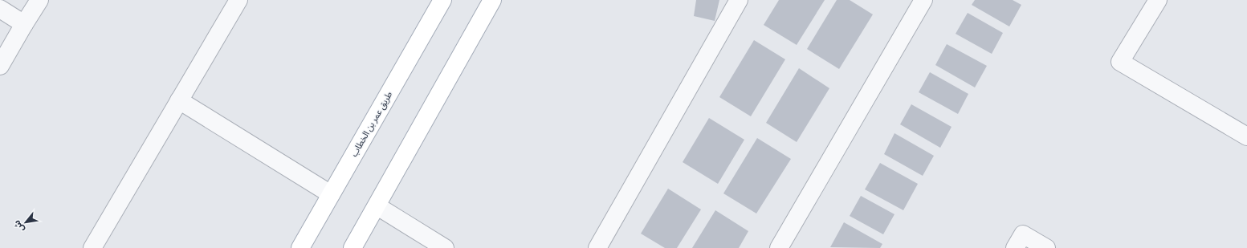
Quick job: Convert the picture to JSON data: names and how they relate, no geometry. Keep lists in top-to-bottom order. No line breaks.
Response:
{"streets":{"main road":["طريق عمر بن الخطاب"]},"north":"bottom left"}
